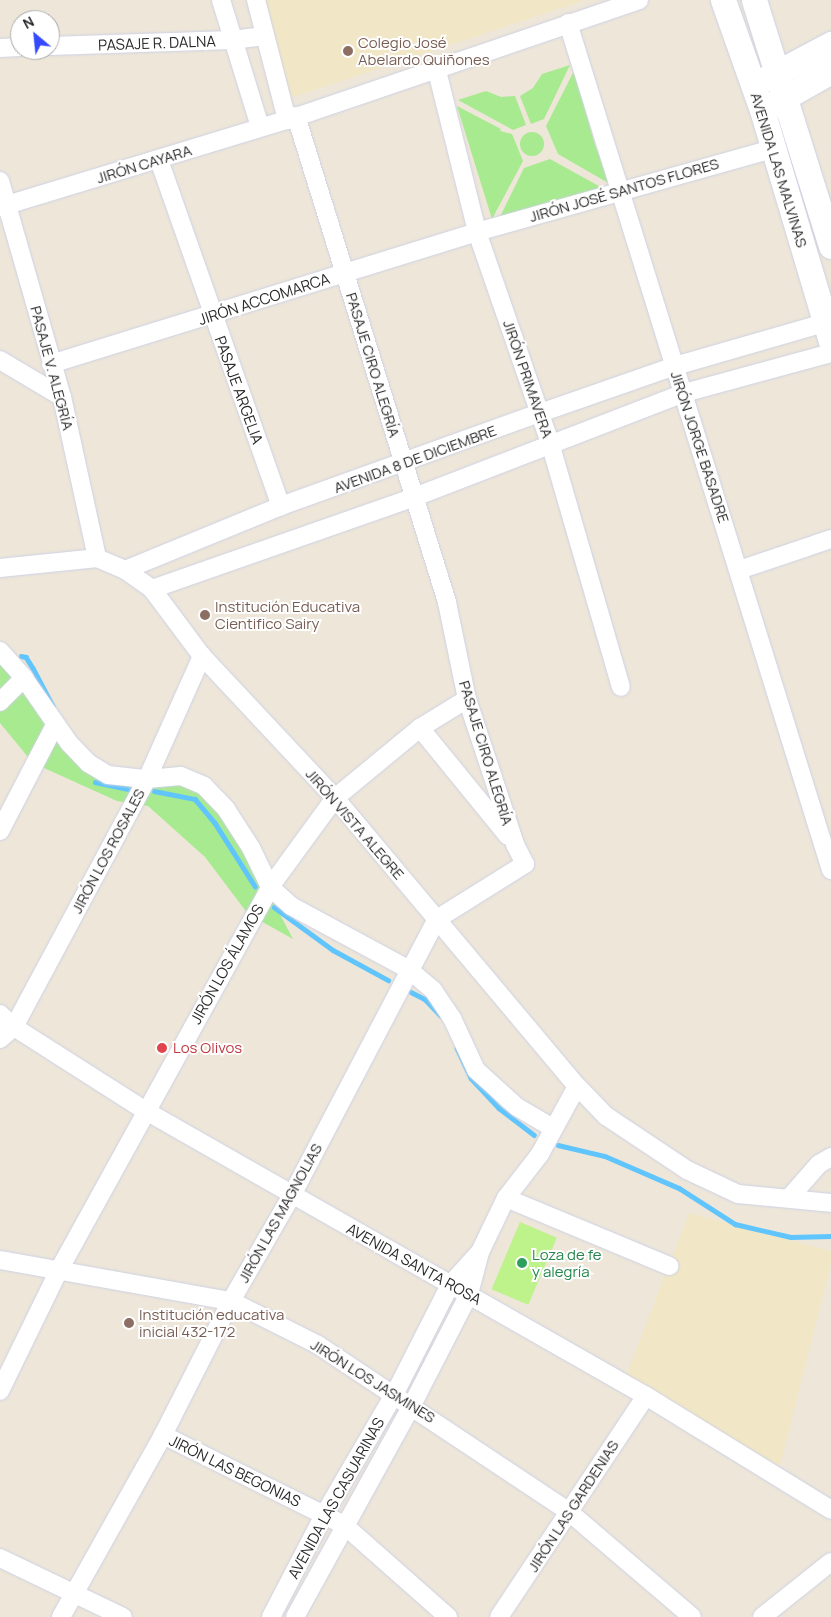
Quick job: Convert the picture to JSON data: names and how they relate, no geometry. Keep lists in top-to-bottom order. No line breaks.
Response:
{"streets":{"street":["PASAJE R. DALNA","JIRÓN CAYARA","AVENIDA LAS MALVINAS","JIRÓN JOSÉ SANTOS FLORES","JIRÓN ACCOMARCA","PASAJE CIRO ALEGRÍA","PASAJE V. ALEGRÍA","JIRÓN PRIMAVERA","PASAJE ARGELIA","JIRÓN JORGE BASADRE","AVENIDA 8 DE DICIEMBRE","JIRÓN VISTA ALEGRE","JIRÓN LOS ROSALES","JIRÓN LOS ÁLAMOS","JIRÓN LAS MAGNOLIAS","AVENIDA SANTA ROSA","JIRÓN LOS JASMINES","JIRÓN LAS BEGONIAS","AVENIDA LAS CASUARINAS","JIRÓN LAS GARDENIAS"]},"crossings":[["PASAJE R. DALNA","PASAJE CIRO ALEGRÍA"],["JIRÓN CAYARA","PASAJE CIRO ALEGRÍA"],["JIRÓN CAYARA","PASAJE V. ALEGRÍA"],["JIRÓN CAYARA","JIRÓN PRIMAVERA"],["JIRÓN CAYARA","PASAJE ARGELIA"],["JIRÓN CAYARA","JIRÓN JORGE BASADRE"],["AVENIDA LAS MALVINAS","JIRÓN JOSÉ SANTOS FLORES"],["AVENIDA LAS MALVINAS","AVENIDA 8 DE DICIEMBRE"],["JIRÓN JOSÉ SANTOS FLORES","JIRÓN ACCOMARCA"],["JIRÓN JOSÉ SANTOS FLORES","JIRÓN PRIMAVERA"],["JIRÓN JOSÉ SANTOS FLORES","JIRÓN JORGE BASADRE"],["JIRÓN ACCOMARCA","PASAJE CIRO ALEGRÍA"],["JIRÓN ACCOMARCA","PASAJE V. ALEGRÍA"],["JIRÓN ACCOMARCA","JIRÓN PRIMAVERA"],["JIRÓN ACCOMARCA","PASAJE ARGELIA"],["PASAJE CIRO ALEGRÍA","AVENIDA 8 DE DICIEMBRE"],["PASAJE CIRO ALEGRÍA","JIRÓN LOS ÁLAMOS"],["PASAJE CIRO ALEGRÍA","JIRÓN LAS MAGNOLIAS"],["JIRÓN PRIMAVERA","AVENIDA 8 DE DICIEMBRE"],["PASAJE ARGELIA","AVENIDA 8 DE DICIEMBRE"],["JIRÓN JORGE BASADRE","AVENIDA 8 DE DICIEMBRE"],["AVENIDA 8 DE DICIEMBRE","JIRÓN VISTA ALEGRE"],["JIRÓN VISTA ALEGRE","JIRÓN LOS ROSALES"],["JIRÓN VISTA ALEGRE","JIRÓN LOS ÁLAMOS"],["JIRÓN VISTA ALEGRE","JIRÓN LAS MAGNOLIAS"],["JIRÓN VISTA ALEGRE","AVENIDA LAS CASUARINAS"],["JIRÓN LOS ROSALES","AVENIDA SANTA ROSA"],["JIRÓN LOS ÁLAMOS","AVENIDA SANTA ROSA"],["JIRÓN LOS ÁLAMOS","JIRÓN LOS JASMINES"],["JIRÓN LAS MAGNOLIAS","AVENIDA SANTA ROSA"],["JIRÓN LAS MAGNOLIAS","JIRÓN LOS JASMINES"],["JIRÓN LAS MAGNOLIAS","JIRÓN LAS BEGONIAS"],["AVENIDA SANTA ROSA","AVENIDA LAS CASUARINAS"],["AVENIDA SANTA ROSA","JIRÓN LAS GARDENIAS"],["JIRÓN LOS JASMINES","AVENIDA LAS CASUARINAS"],["JIRÓN LOS JASMINES","JIRÓN LAS GARDENIAS"],["JIRÓN LAS BEGONIAS","AVENIDA LAS CASUARINAS"]],"places":["Colegio José Abelardo Quiñones","Institución Educativa Cientifico Sairy","Los Olivos","Loza de fe y alegría","Institución educativa inicial 432-172"],"north":"top left"}
